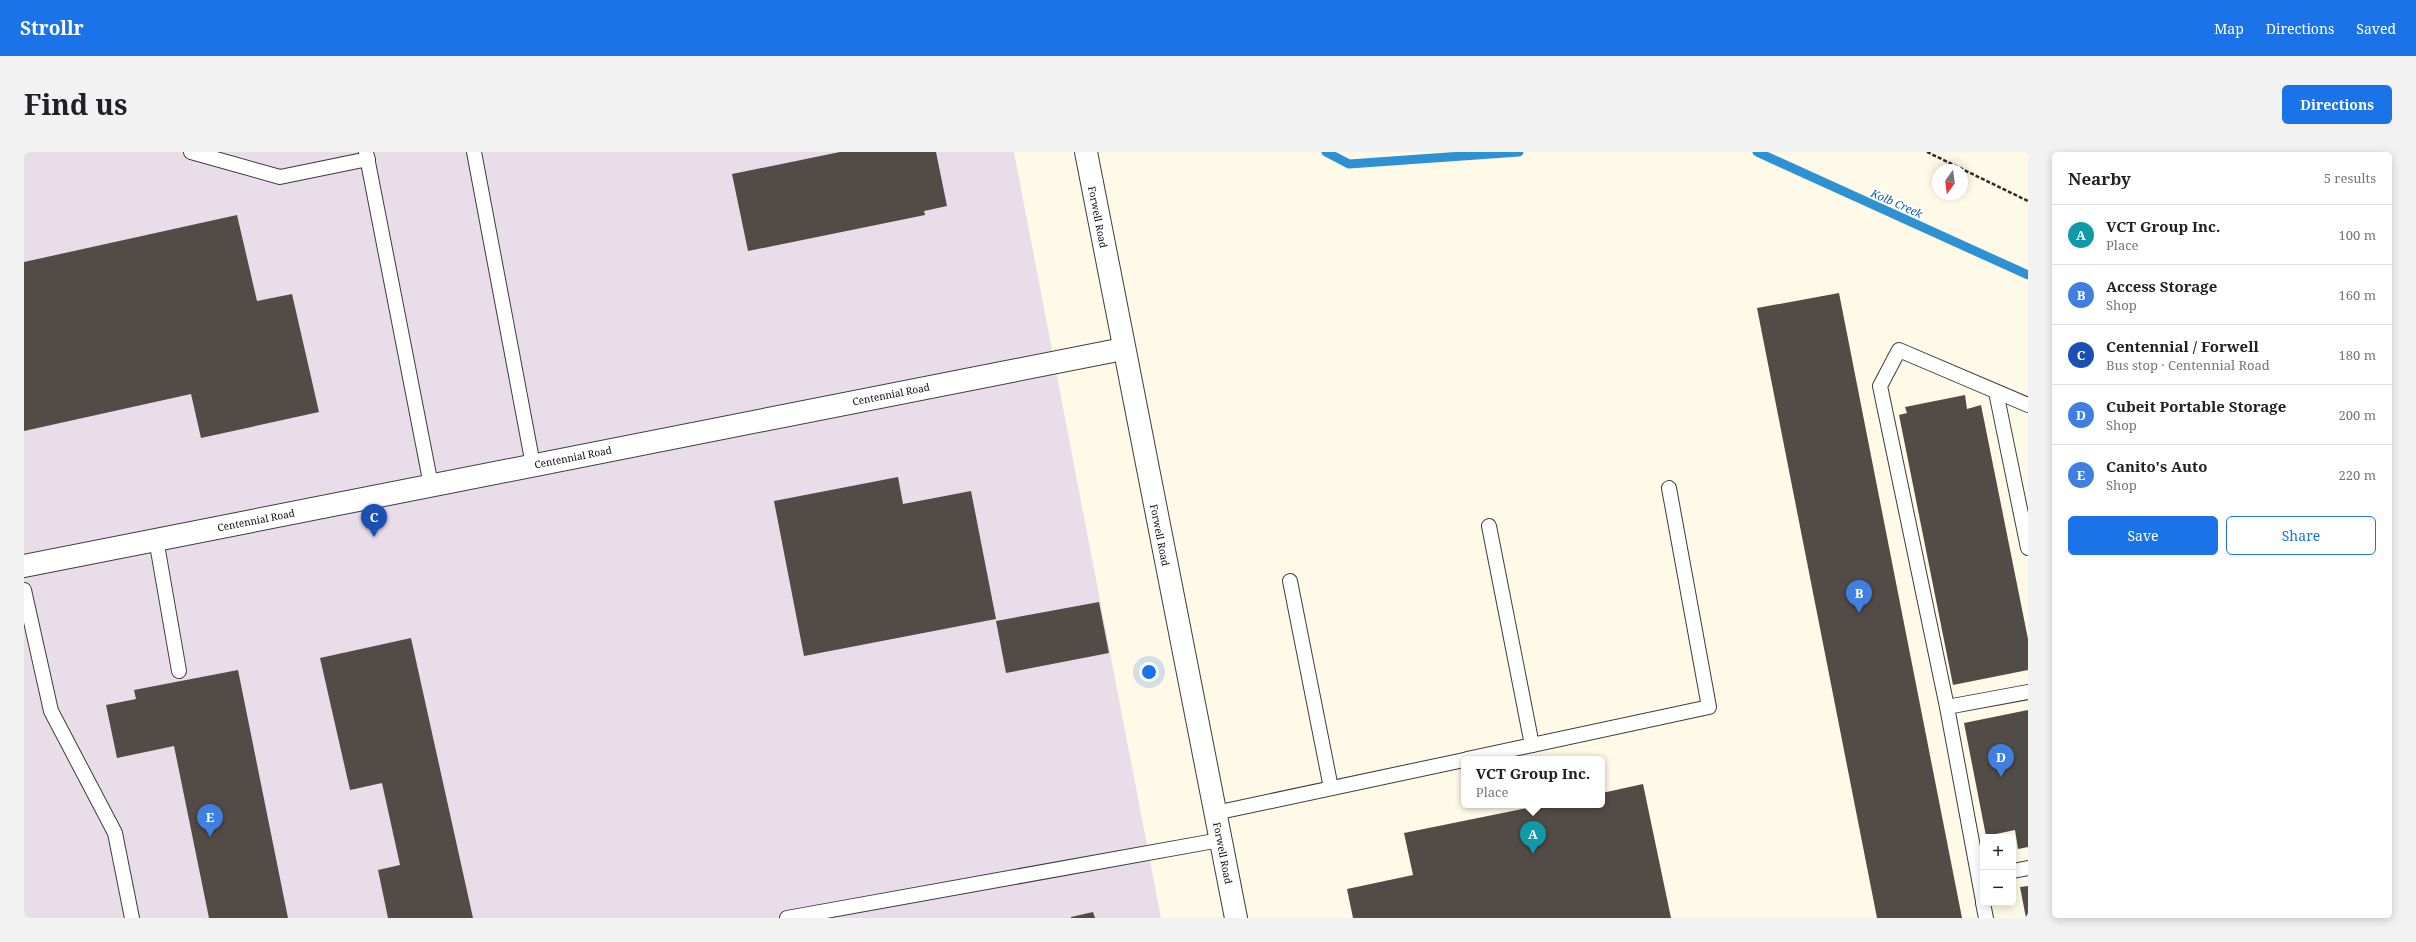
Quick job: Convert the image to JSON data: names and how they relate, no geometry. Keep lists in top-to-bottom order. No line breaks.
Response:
{"streets":{"street":["Forwell Road","Centennial Road"]},"crossings":[["Forwell Road","Centennial Road"]],"water":["Kolb Creek"],"north":"bottom","page":{"header":"Strollr","nav":["Map","Directions","Saved"],"title":"Find us","buttons":["Directions",["Save","Share"]],"heading":["Nearby","5 results"],"list":[{"mark":"A","name":"VCT Group Inc.","note":"Place","value":"100 m"},{"mark":"B","name":"Access Storage","note":"Shop","value":"160 m"},{"mark":"C","name":"Centennial / Forwell","note":"Bus stop · Centennial Road","value":"180 m"},{"mark":"D","name":"Cubeit Portable Storage","note":"Shop","value":"200 m"},{"mark":"E","name":"Canito's Auto","note":"Shop","value":"220 m"}],"pins":["C","B","D","E","A"],"popup":["VCT Group Inc.","Place"],"map_buttons":["+","−"]}}
